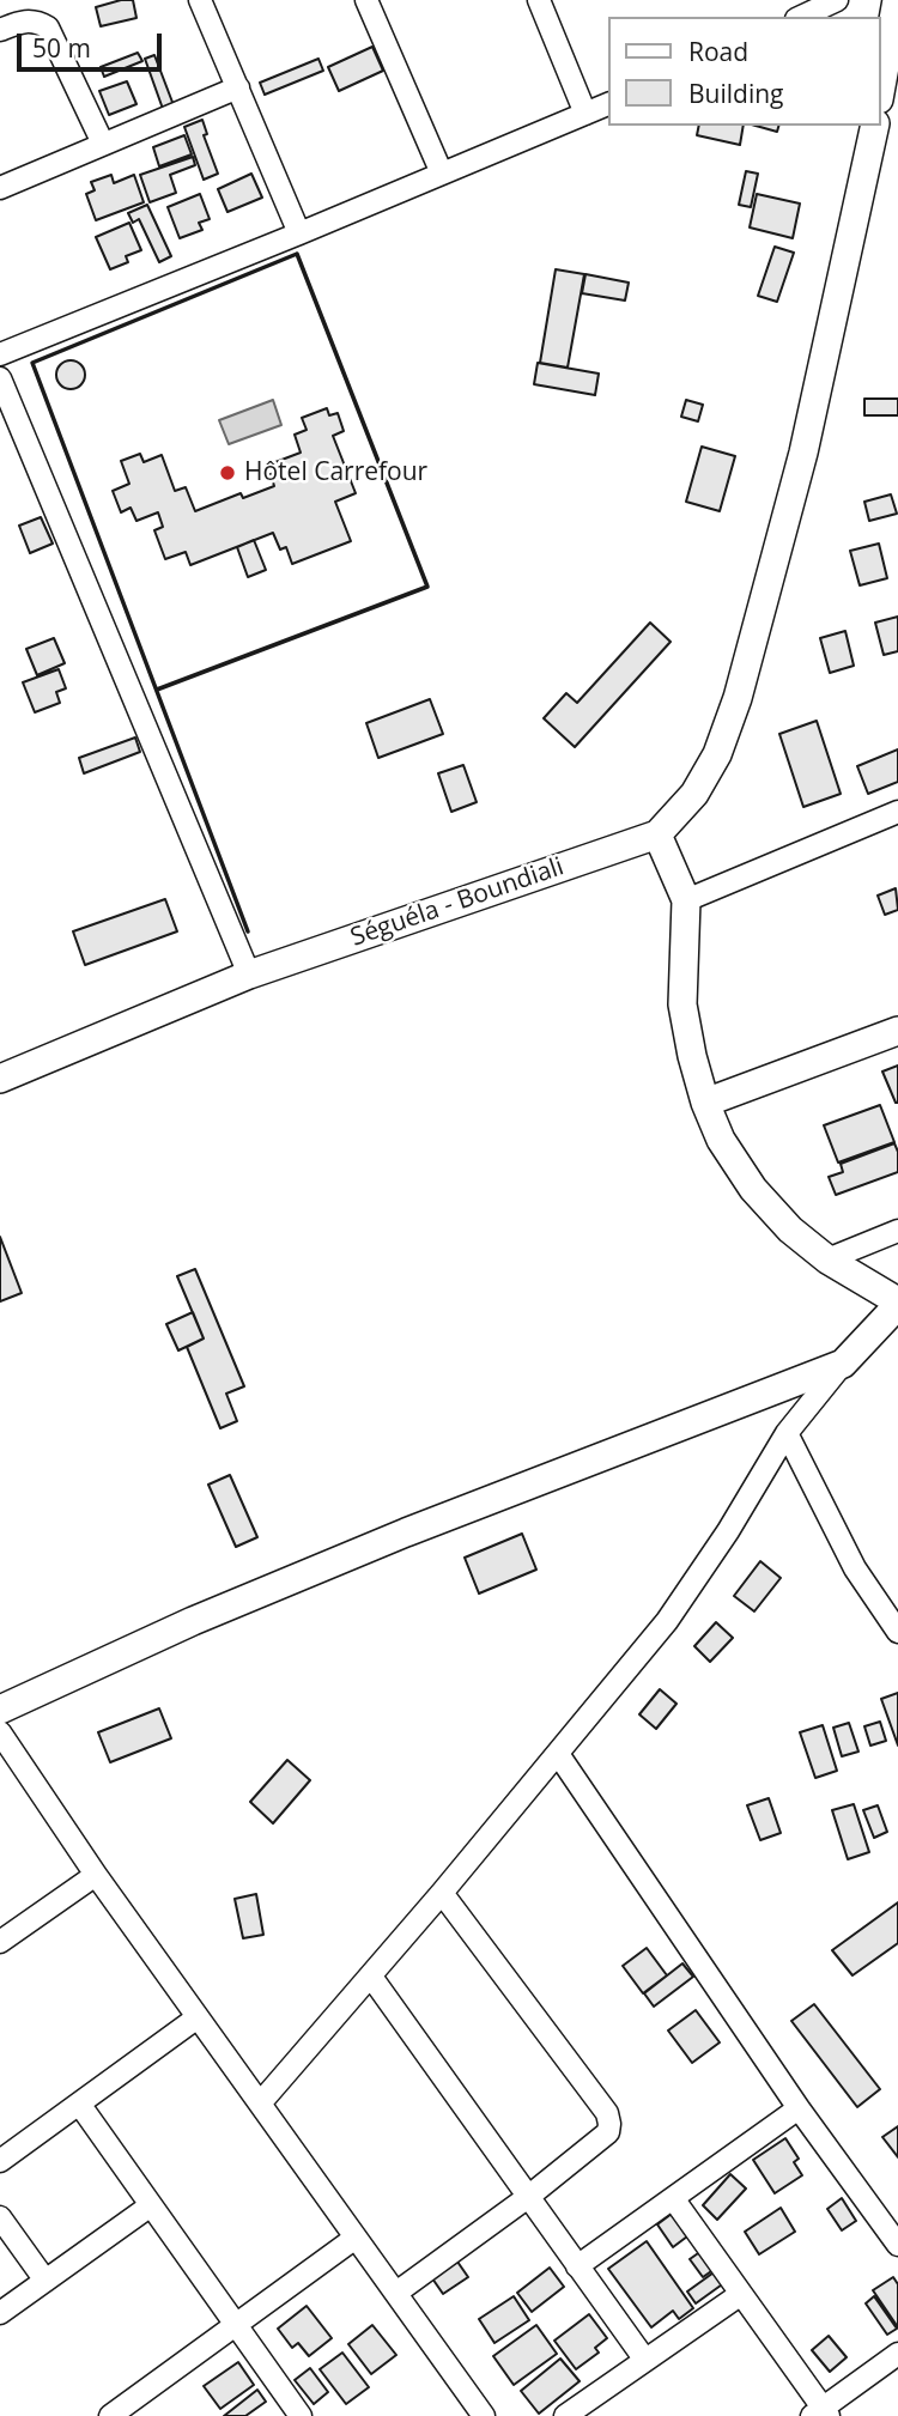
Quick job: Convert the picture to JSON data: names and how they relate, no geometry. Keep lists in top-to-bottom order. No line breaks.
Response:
{"streets":{"main road":["Séguéla - Boundiali"]},"places":["Hôtel Carrefour"],"legend":["Road","Building"],"scale_bar":"50 m"}
